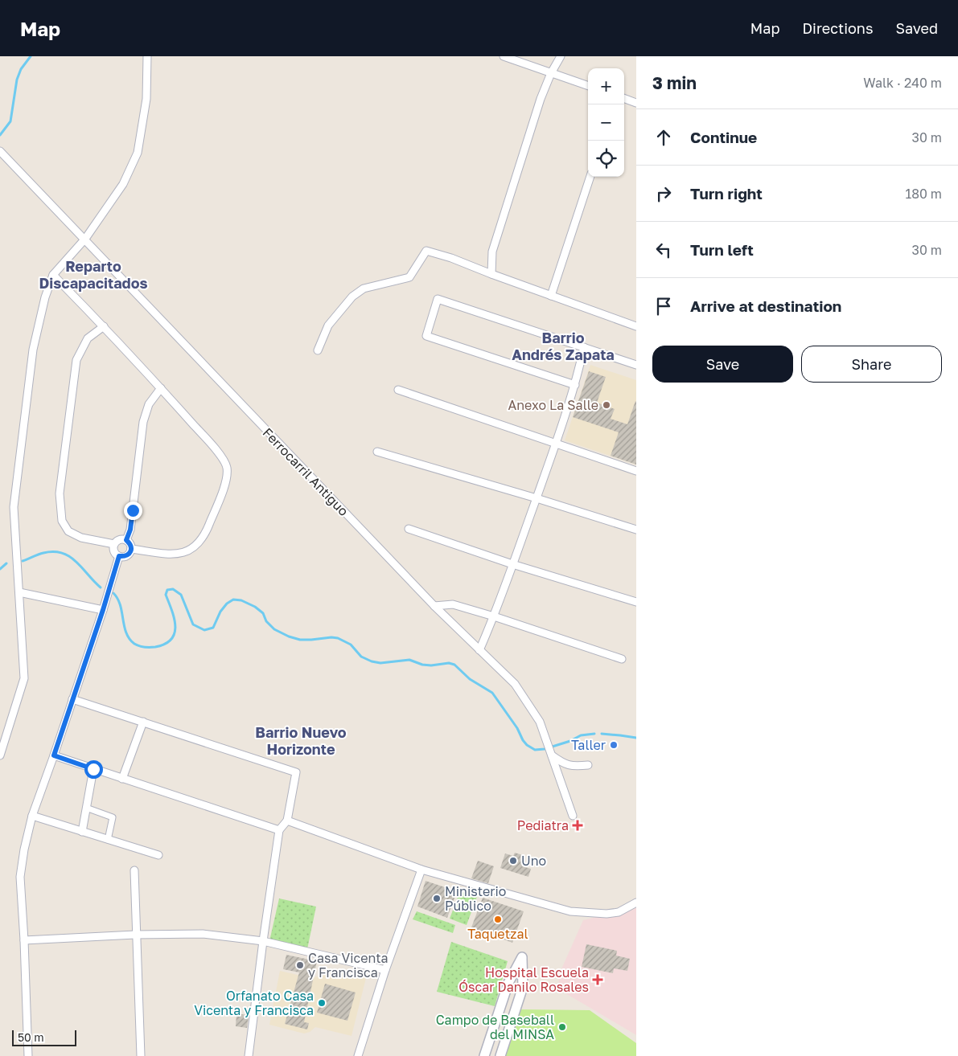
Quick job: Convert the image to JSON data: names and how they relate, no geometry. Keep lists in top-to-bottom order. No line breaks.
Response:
{"streets":{"street":["Ferrocarril Antiguo"]},"districts":["Reparto Discapacitados","Barrio Andrés Zapata","Barrio Nuevo Horizonte"],"places":{"other":["Anexo La Salle","Taller","Uno","Ministerio Público","Taquetzal","Casa Vicenta y Francisca","Orfanato Casa Vicenta y Francisca","Campo de Baseball del MINSA"],"health":["Pediatra","Hospital Escuela Óscar Danilo Rosales"]},"scale_bar":"50 m","page":{"header":"Map","nav":["Map","Directions","Saved"],"heading":["3 min","Walk · 240 m"],"map_buttons":["+","−"],"list":[["Continue","30 m"],["Turn right","180 m"],["Turn left","30 m"],"Arrive at destination"],"buttons":["Save","Share"],"scale":"50 m"}}
